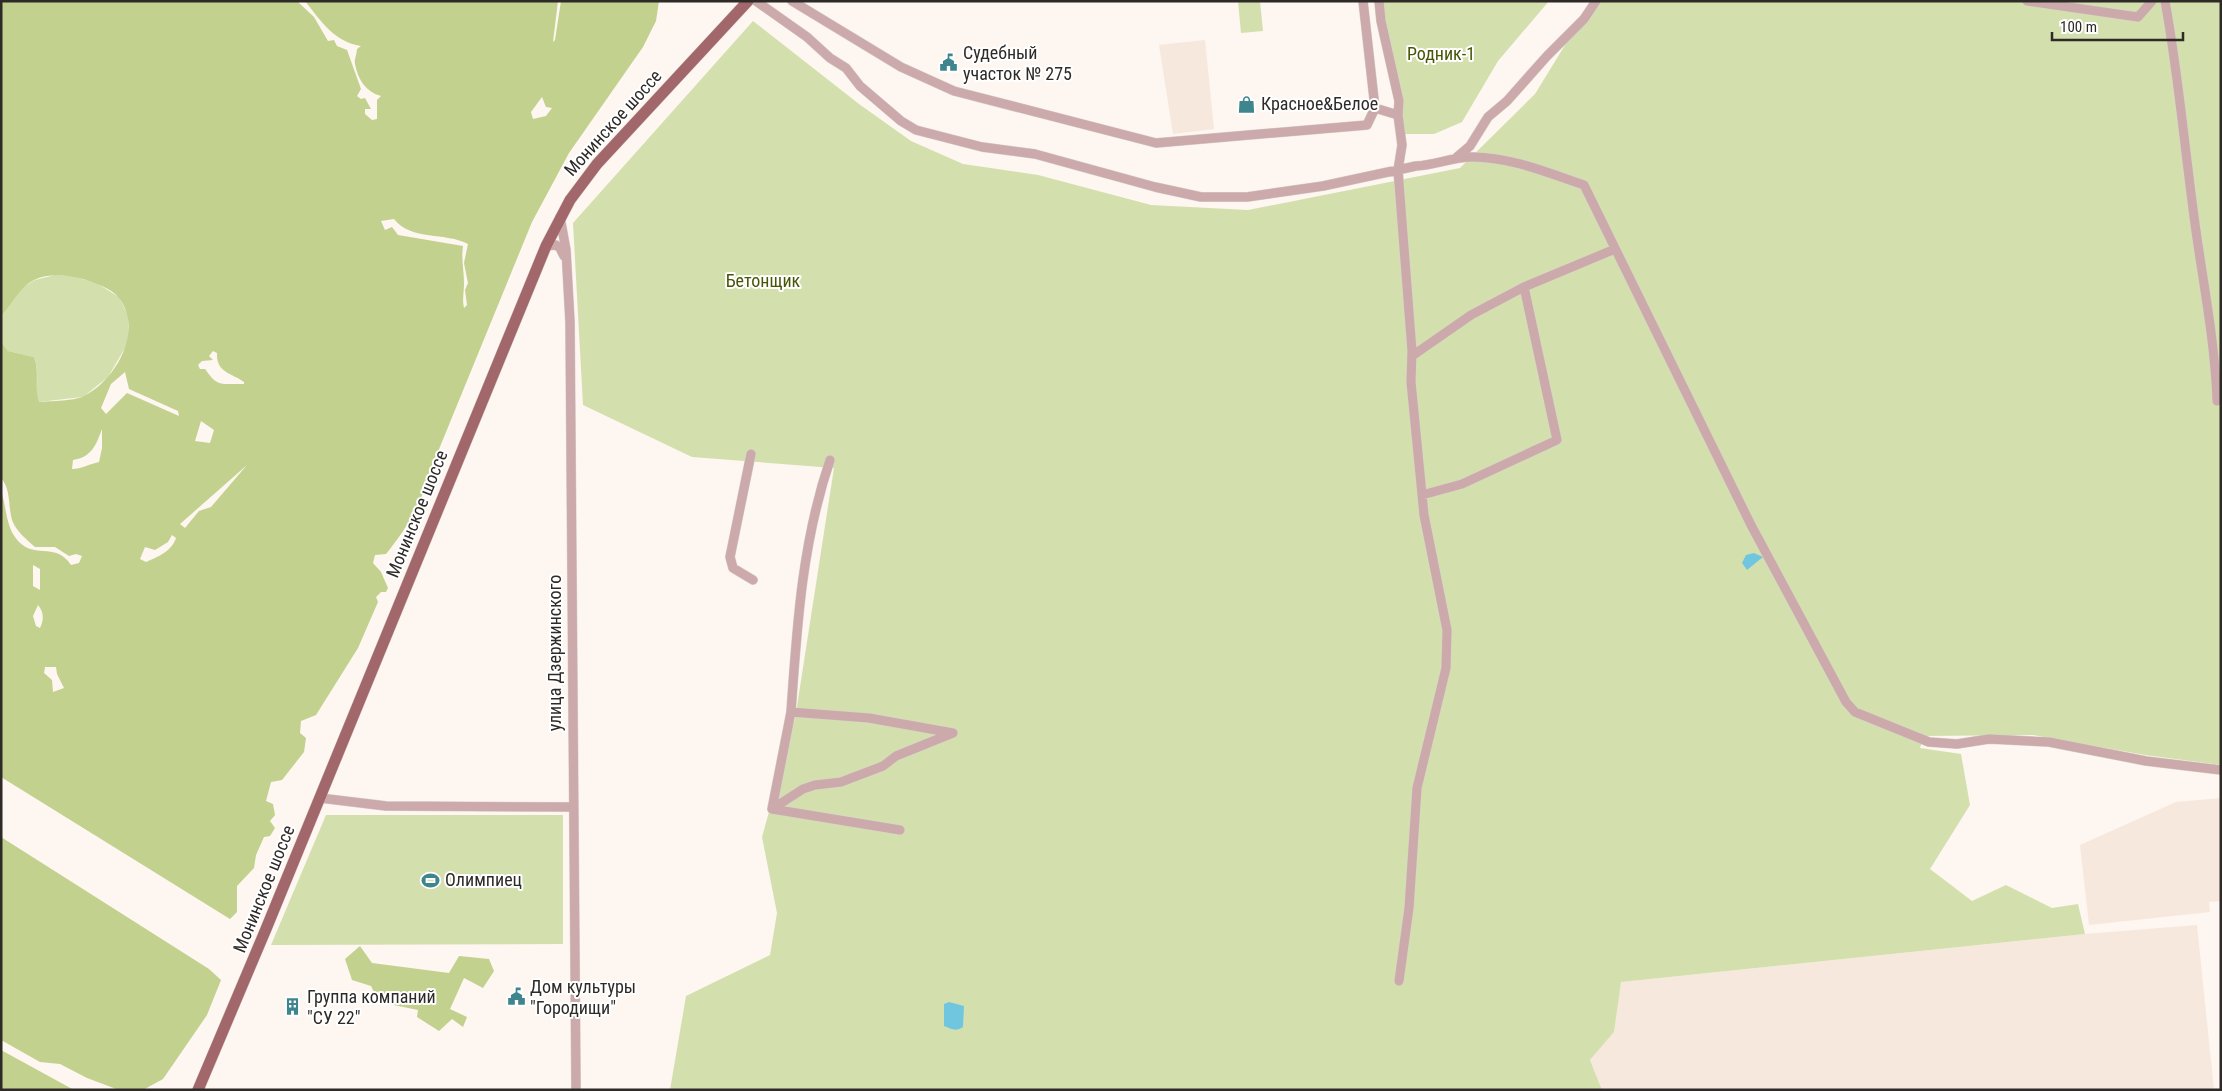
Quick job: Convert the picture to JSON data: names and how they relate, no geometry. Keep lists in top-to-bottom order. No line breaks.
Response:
{"streets":{"main road":["Монинское шоссе"],"street":["улица Дзержинского"]},"crossings":[["Монинское шоссе","улица Дзержинского"]],"parks":["Родник-1","Бетонщик"],"places":{"public building":["Судебный участок № 275","Дом культуры \"Городищи\""],"shop":["Красное&Белое"],"sports":["Олимпиец"],"building":["Группа компаний \"СУ 22\""]},"scale_bar":"100 m"}
